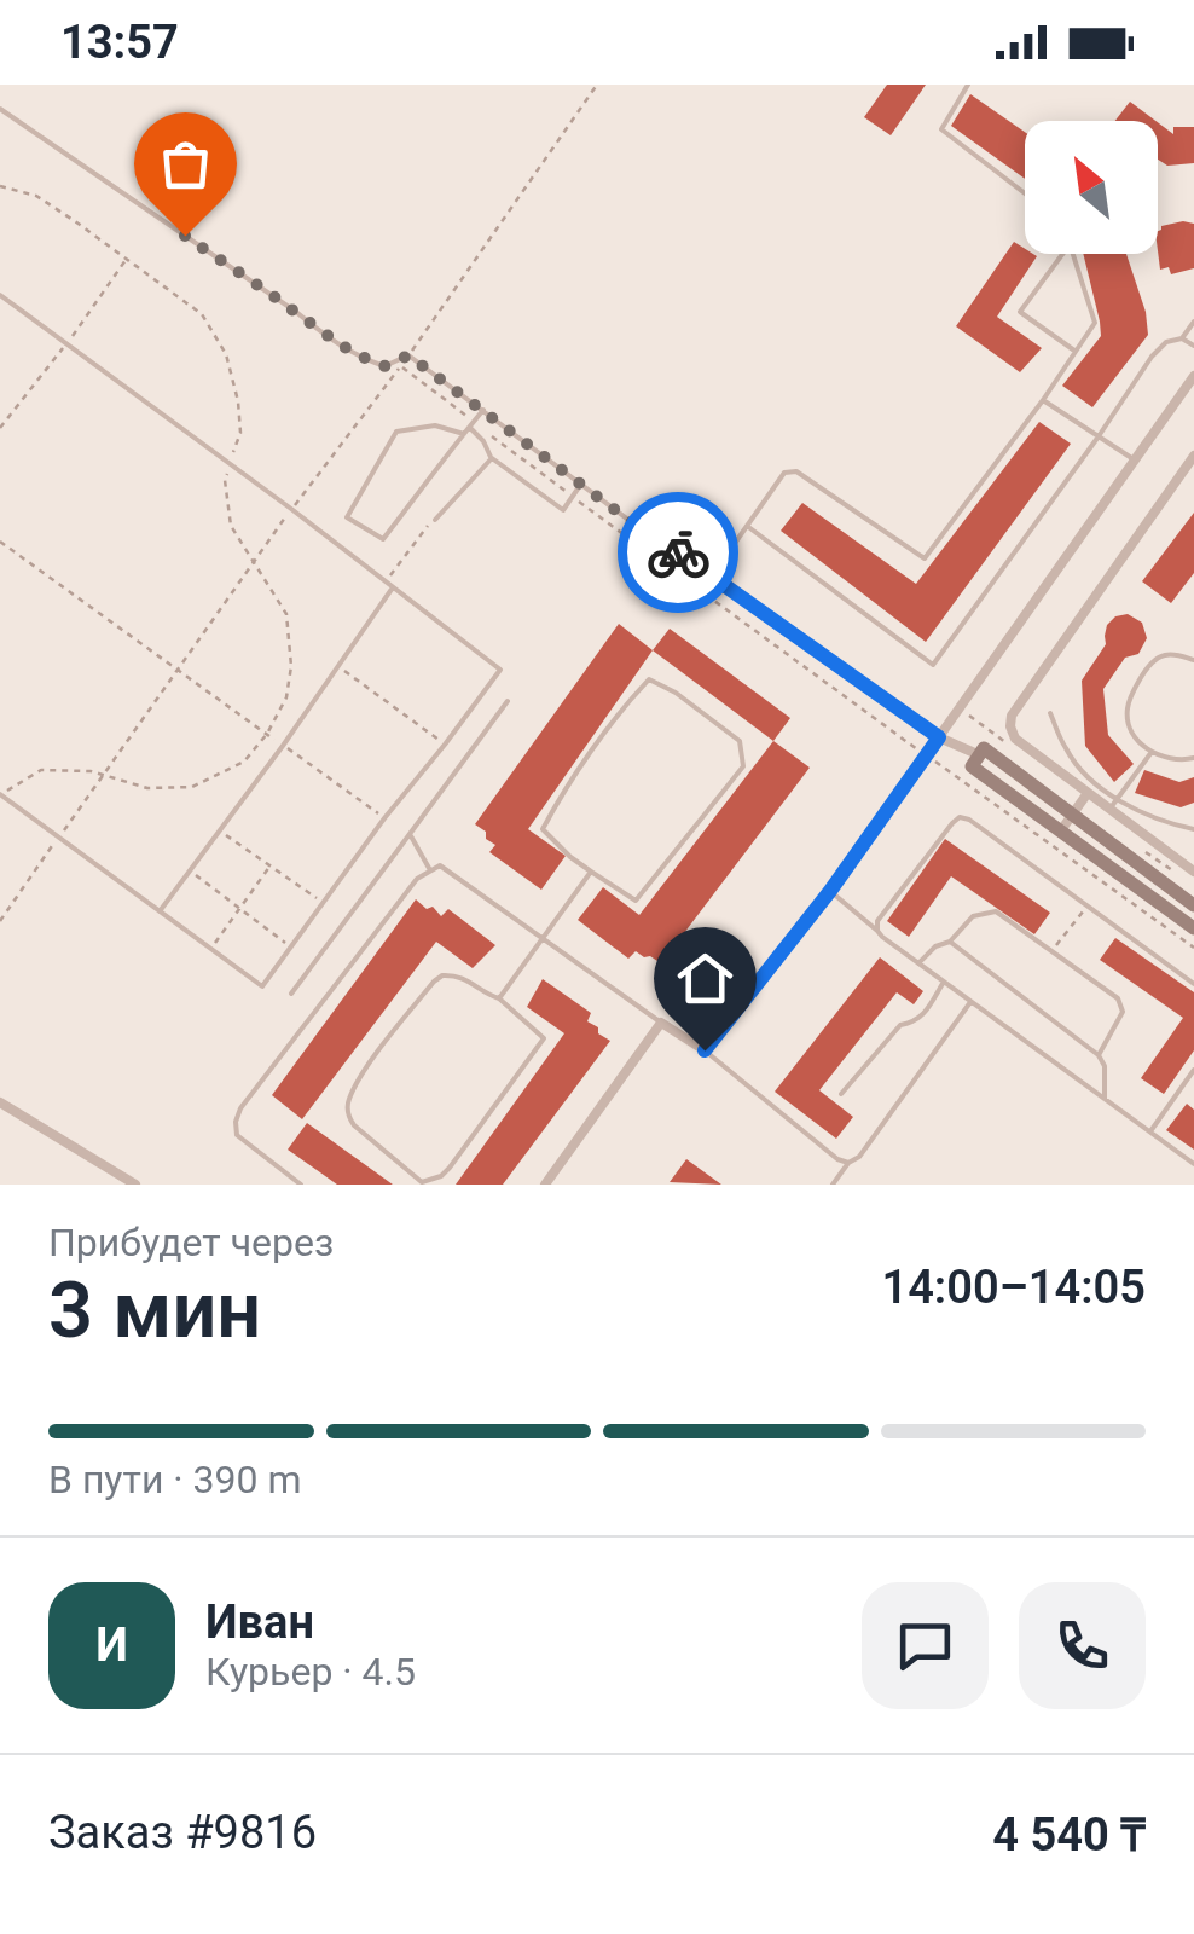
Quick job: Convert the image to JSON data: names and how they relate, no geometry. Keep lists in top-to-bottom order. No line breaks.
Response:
{"north":"top left","page":{"status":"13:57","heading":["3 мин","Прибудет через","14:00–14:05"],"panel":["Иван","Курьер · 4.5","Заказ #9816","4 540 ₸"],"bar":"В пути · 390 m","round":"И"}}
